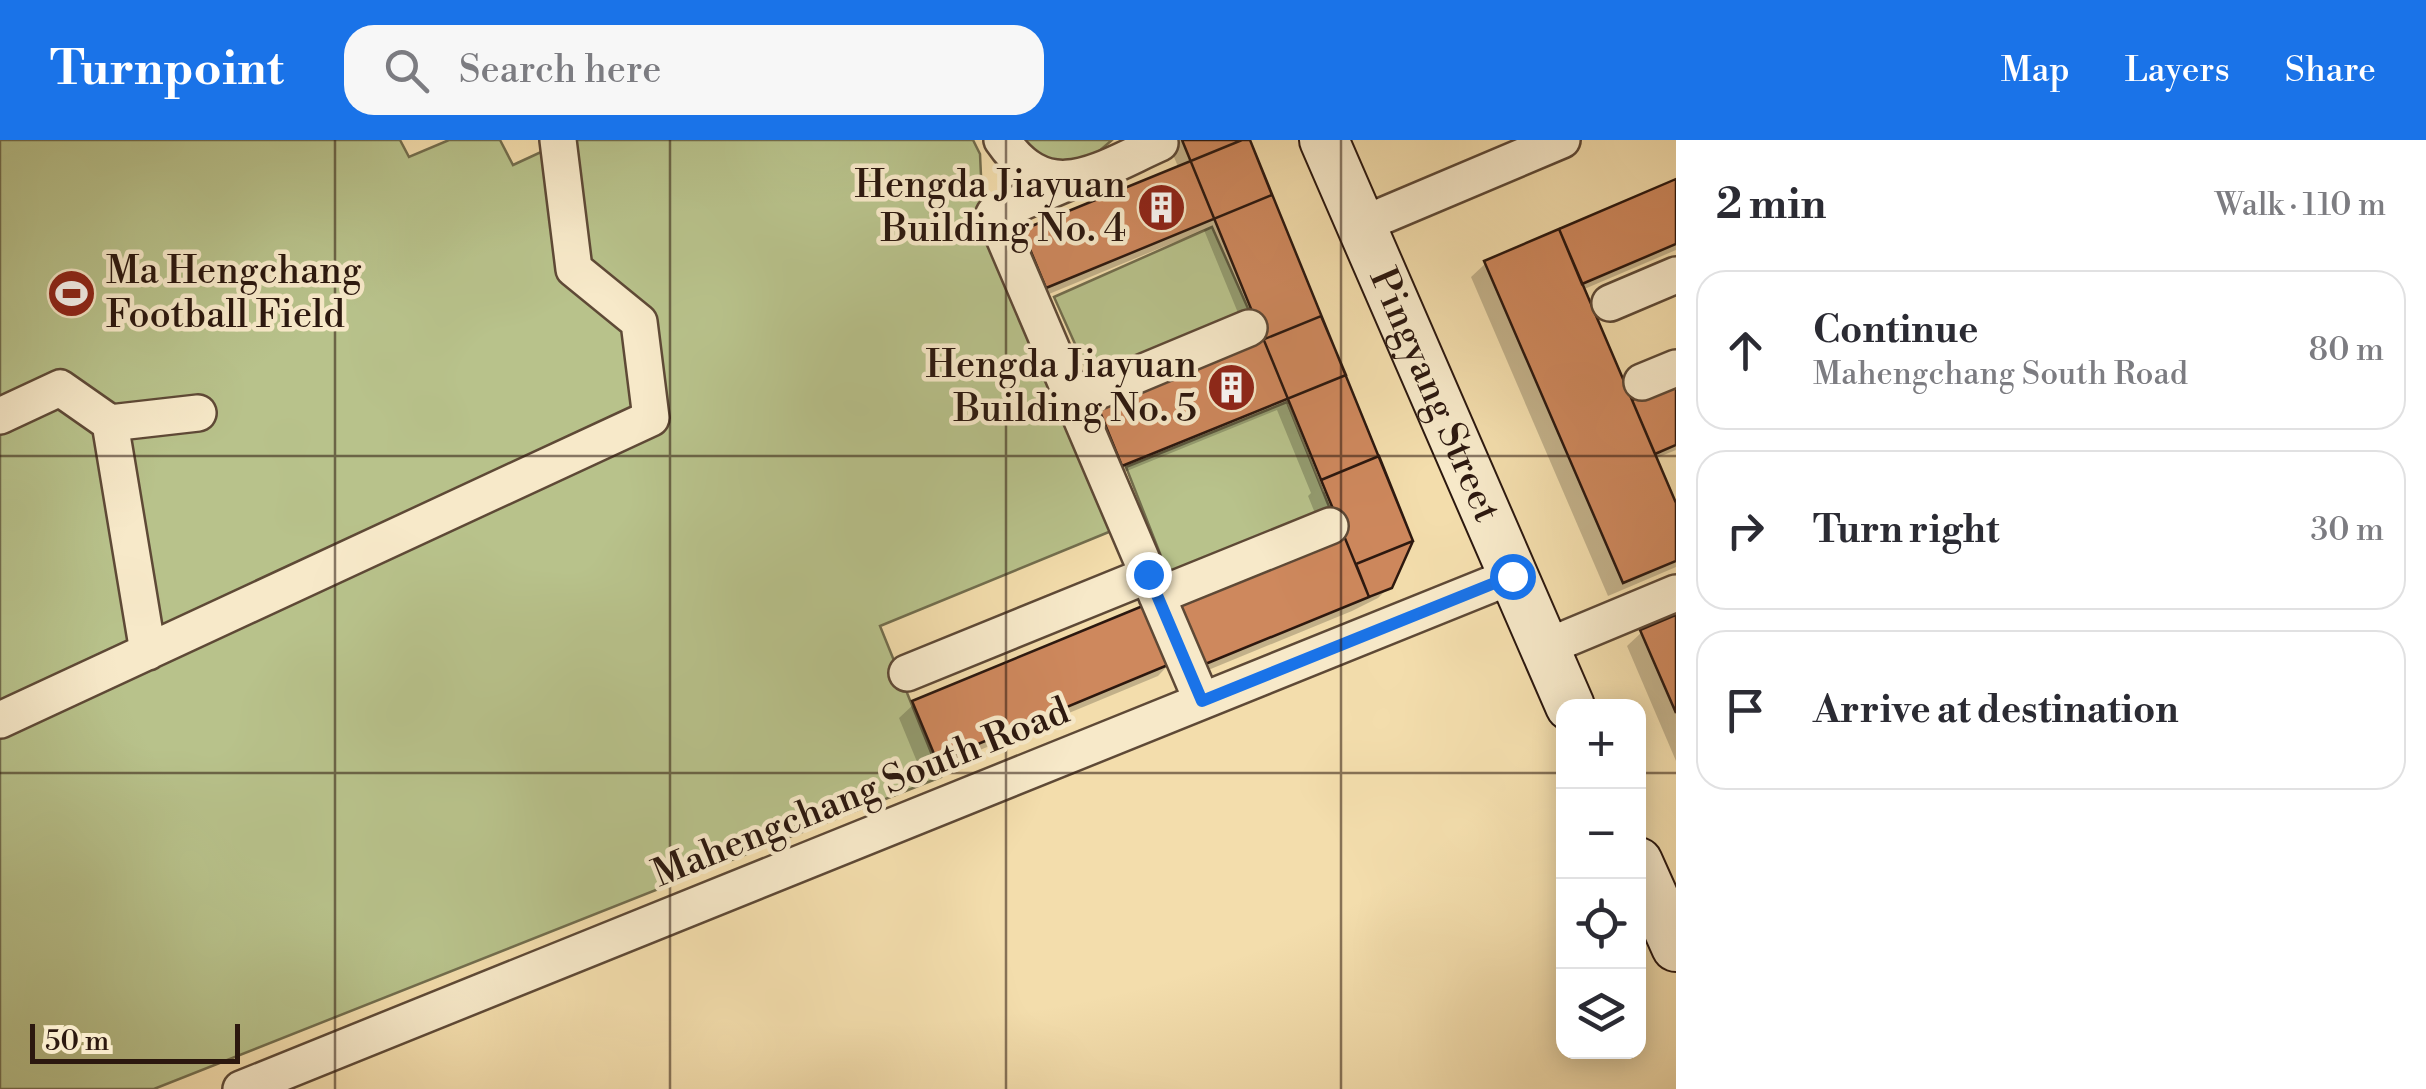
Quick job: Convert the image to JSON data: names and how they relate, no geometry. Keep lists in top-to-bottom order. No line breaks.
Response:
{"streets":{"main road":["Pingyang Street"],"street":["Mahengchang South Road"]},"crossings":[["Pingyang Street","Mahengchang South Road"]],"places":{"building":["Hengda Jiayuan Building No. 4","Hengda Jiayuan Building No. 5"],"sports":["Ma Hengchang Football Field"]},"scale_bar":"50 m","page":{"header":"Turnpoint","search":"Search here","nav":["Map","Layers","Share"],"heading":["2 min","Walk · 110 m"],"list":[["Continue","Mahengchang South Road","80 m"],["Turn right","30 m"],"Arrive at destination"],"map_buttons":["+","−"],"scale":"50 m"}}
